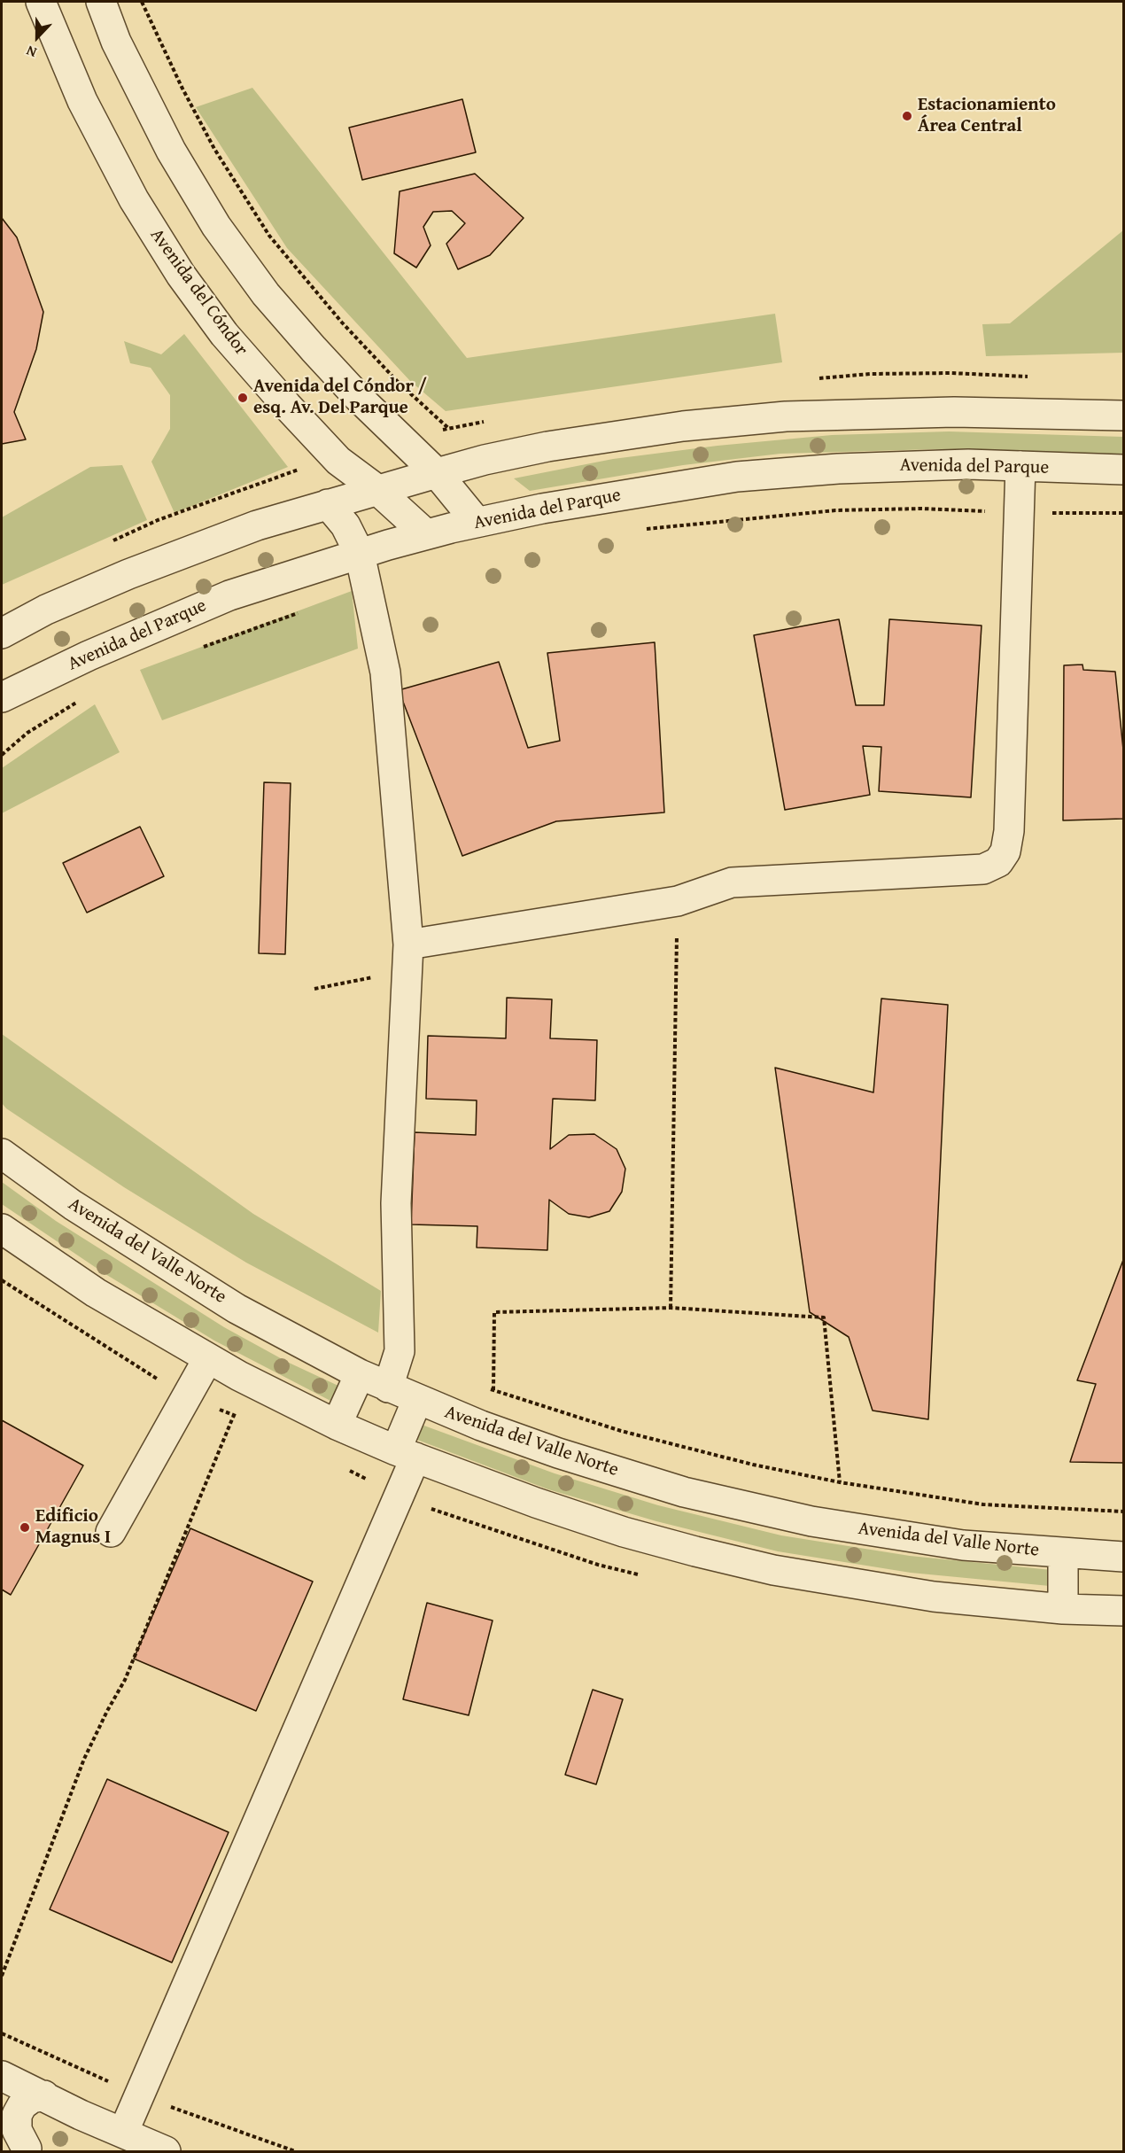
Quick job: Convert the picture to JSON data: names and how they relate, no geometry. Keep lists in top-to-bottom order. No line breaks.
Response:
{"streets":{"street":["Avenida del Cóndor","Avenida del Parque","Avenida del Valle Norte"]},"crossings":[["Avenida del Cóndor","Avenida del Parque"]],"places":["Estacionamiento Área Central","Avenida del Cóndor / esq. Av. Del Parque","Edificio Magnus I"],"north":"bottom"}
